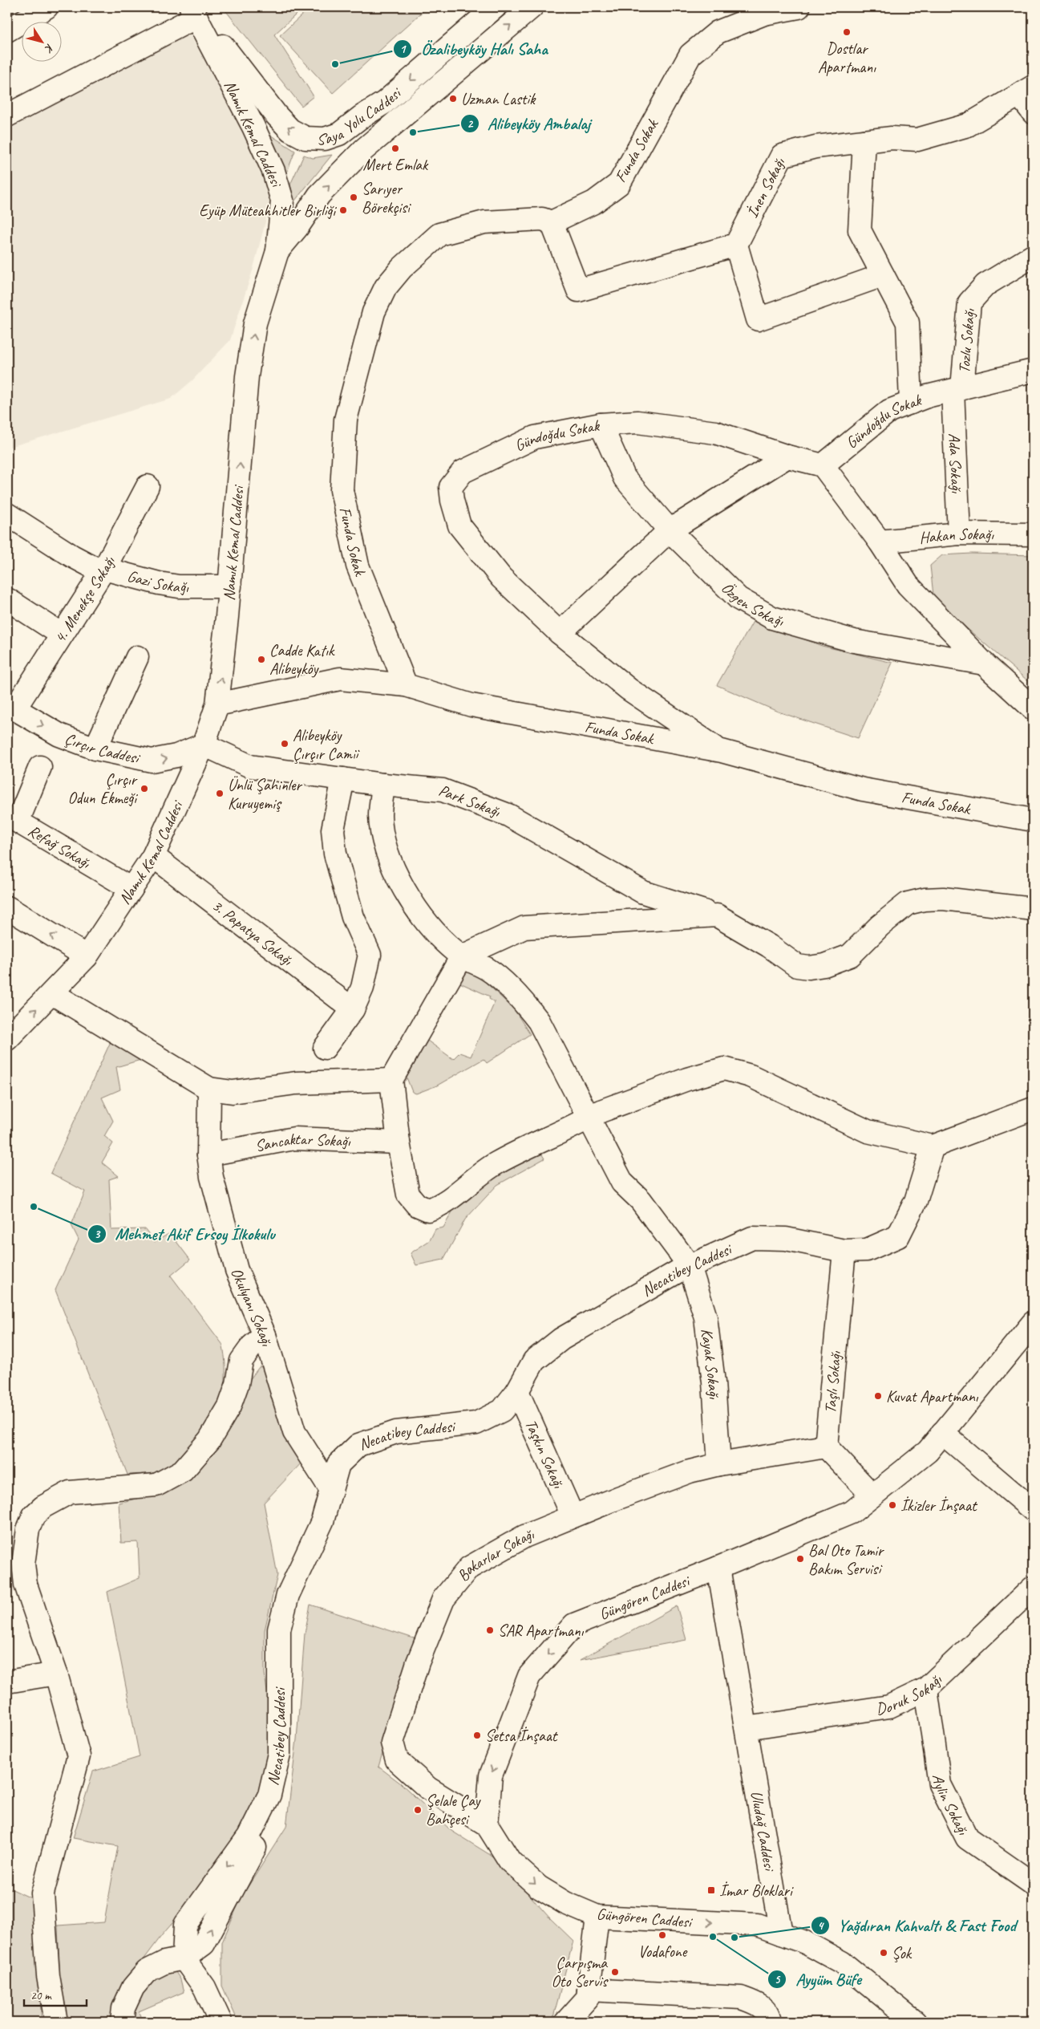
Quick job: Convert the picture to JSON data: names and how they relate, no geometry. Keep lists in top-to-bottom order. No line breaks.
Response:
{"streets":{"street":["Saya Yolu Caddesi","Namık Kemal Caddesi","Funda Sokak","İnen Sokağı","Tozlu Sokağı","Gündoğdu Sokak","Ada Sokağı","Hakan Sokağı","Gazi Sokağı","4. Menekşe Sokağı","Özgen Sokağı","Çırçır Caddesi","Park Sokağı","Refağ Sokağı","3. Papatya Sokağı","Sancaktar Sokağı","Necatibey Caddesi","Okulyanı Sokağı","Kayak Sokağı","Taşlı Sokağı","Taşkın Sokağı","Bakarlar Sokağı","Güngören Caddesi","Doruk Sokağı","Aylin Sokağı","Uludağ Caddesi"]},"crossings":[["Saya Yolu Caddesi","Namık Kemal Caddesi"],["Namık Kemal Caddesi","Gazi Sokağı"],["Namık Kemal Caddesi","Çırçır Caddesi"],["Namık Kemal Caddesi","Park Sokağı"],["Namık Kemal Caddesi","Refağ Sokağı"],["Namık Kemal Caddesi","3. Papatya Sokağı"],["Funda Sokak","Gündoğdu Sokak"],["Tozlu Sokağı","Gündoğdu Sokak"],["Tozlu Sokağı","Ada Sokağı"],["Gündoğdu Sokak","Ada Sokağı"],["Gündoğdu Sokak","Özgen Sokağı"],["Ada Sokağı","Hakan Sokağı"],["Gazi Sokağı","4. Menekşe Sokağı"],["4. Menekşe Sokağı","Çırçır Caddesi"],["Çırçır Caddesi","Park Sokağı"],["Park Sokağı","Kayak Sokağı"],["Sancaktar Sokağı","Okulyanı Sokağı"],["Necatibey Caddesi","Okulyanı Sokağı"],["Necatibey Caddesi","Kayak Sokağı"],["Necatibey Caddesi","Taşlı Sokağı"],["Necatibey Caddesi","Taşkın Sokağı"],["Kayak Sokağı","Bakarlar Sokağı"],["Taşlı Sokağı","Bakarlar Sokağı"],["Taşkın Sokağı","Bakarlar Sokağı"],["Bakarlar Sokağı","Güngören Caddesi"],["Güngören Caddesi","Uludağ Caddesi"],["Doruk Sokağı","Aylin Sokağı"],["Doruk Sokağı","Uludağ Caddesi"]],"one_way":["Namık Kemal Caddesi","Çırçır Caddesi"],"places":{"other":["Dostlar Apartmanı","Özalibeyköy Halı Saha","Uzman Lastik","Alibeyköy Ambalaj","Mert Emlak","Sarıyer Börekçisi","Eyüp Müteahhitler Birliği","Cadde Katık Alibeyköy","Alibeyköy Çırçır Camii","Çırçır Odun Ekmeği","Ünlü Şahinler Kuruyemiş","Mehmet Akif Ersoy İlkokulu","Kuvat Apartmanı","İkizler İnşaat","Bal Oto Tamir Bakım Servisi","SAR Apartmanı","Setsa İnşaat","Şelale Çay Bahçesi","Vodafone","Ayyüm Büfe","Yağdıran Kahvaltı & Fast Food","Şok","Çarpışma Oto Servis"],"transit":["İmar Bloklari"]},"scale_bar":"20 m","north":"bottom right"}
